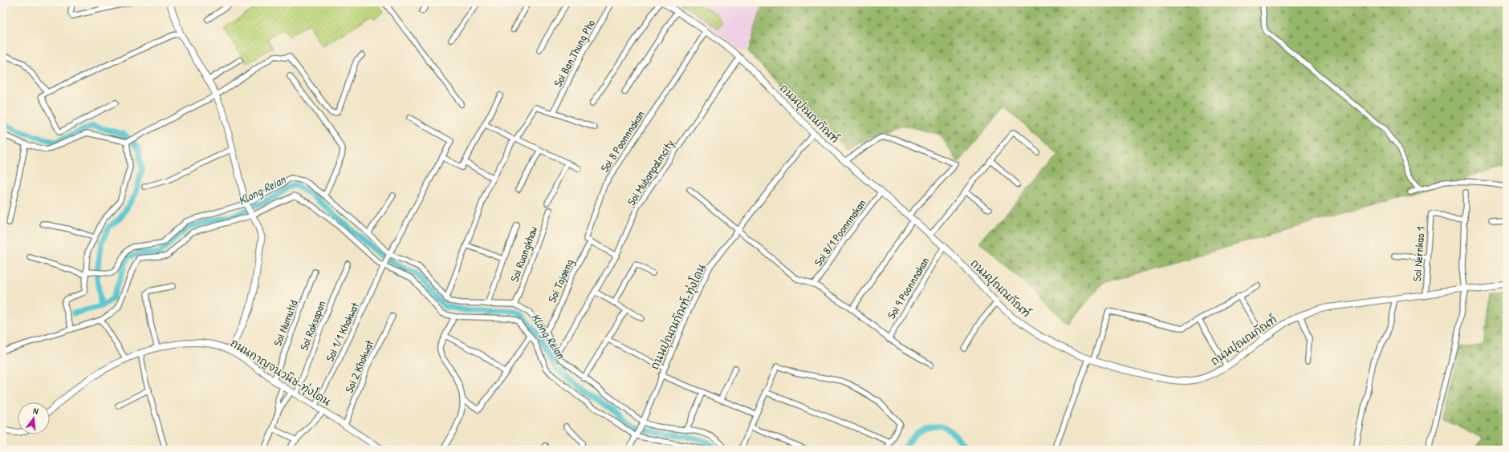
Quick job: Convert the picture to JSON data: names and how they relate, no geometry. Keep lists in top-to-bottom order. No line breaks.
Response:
{"streets":{"street":["Soi Ban Thung Pho","ถนนปุณณกัณฑ์","Soi 8 Poonnnakan","Soi Mubanpalmcity","Soi 8/1 Poonnnakan","Soi Ruangkhaw","Soi Nernkao 1","Soi Tajaeng","Soi 9 Poonnnakan","ถนนปุณณกัณฑ์-ทุ่งโดน","Soi Numutid","Soi Raksapon","Soi 1/1 Khokwat","Soi 2 Khokwat","ถนนกาญจนวนิช-ทุ่งโดน"]},"crossings":[["ถนนปุณณกัณฑ์","Soi 8 Poonnnakan"],["ถนนปุณณกัณฑ์","Soi Mubanpalmcity"],["ถนนปุณณกัณฑ์","Soi 8/1 Poonnnakan"],["ถนนปุณณกัณฑ์","Soi Nernkao 1"],["ถนนปุณณกัณฑ์","Soi 9 Poonnnakan"],["ถนนปุณณกัณฑ์","ถนนปุณณกัณฑ์-ทุ่งโดน"],["Soi 8 Poonnnakan","Soi Tajaeng"],["Soi Numutid","ถนนกาญจนวนิช-ทุ่งโดน"],["Soi Raksapon","ถนนกาญจนวนิช-ทุ่งโดน"],["Soi 1/1 Khokwat","ถนนกาญจนวนิช-ทุ่งโดน"],["Soi 2 Khokwat","ถนนกาญจนวนิช-ทุ่งโดน"]],"water":["Klong Reian"],"north":"top"}
